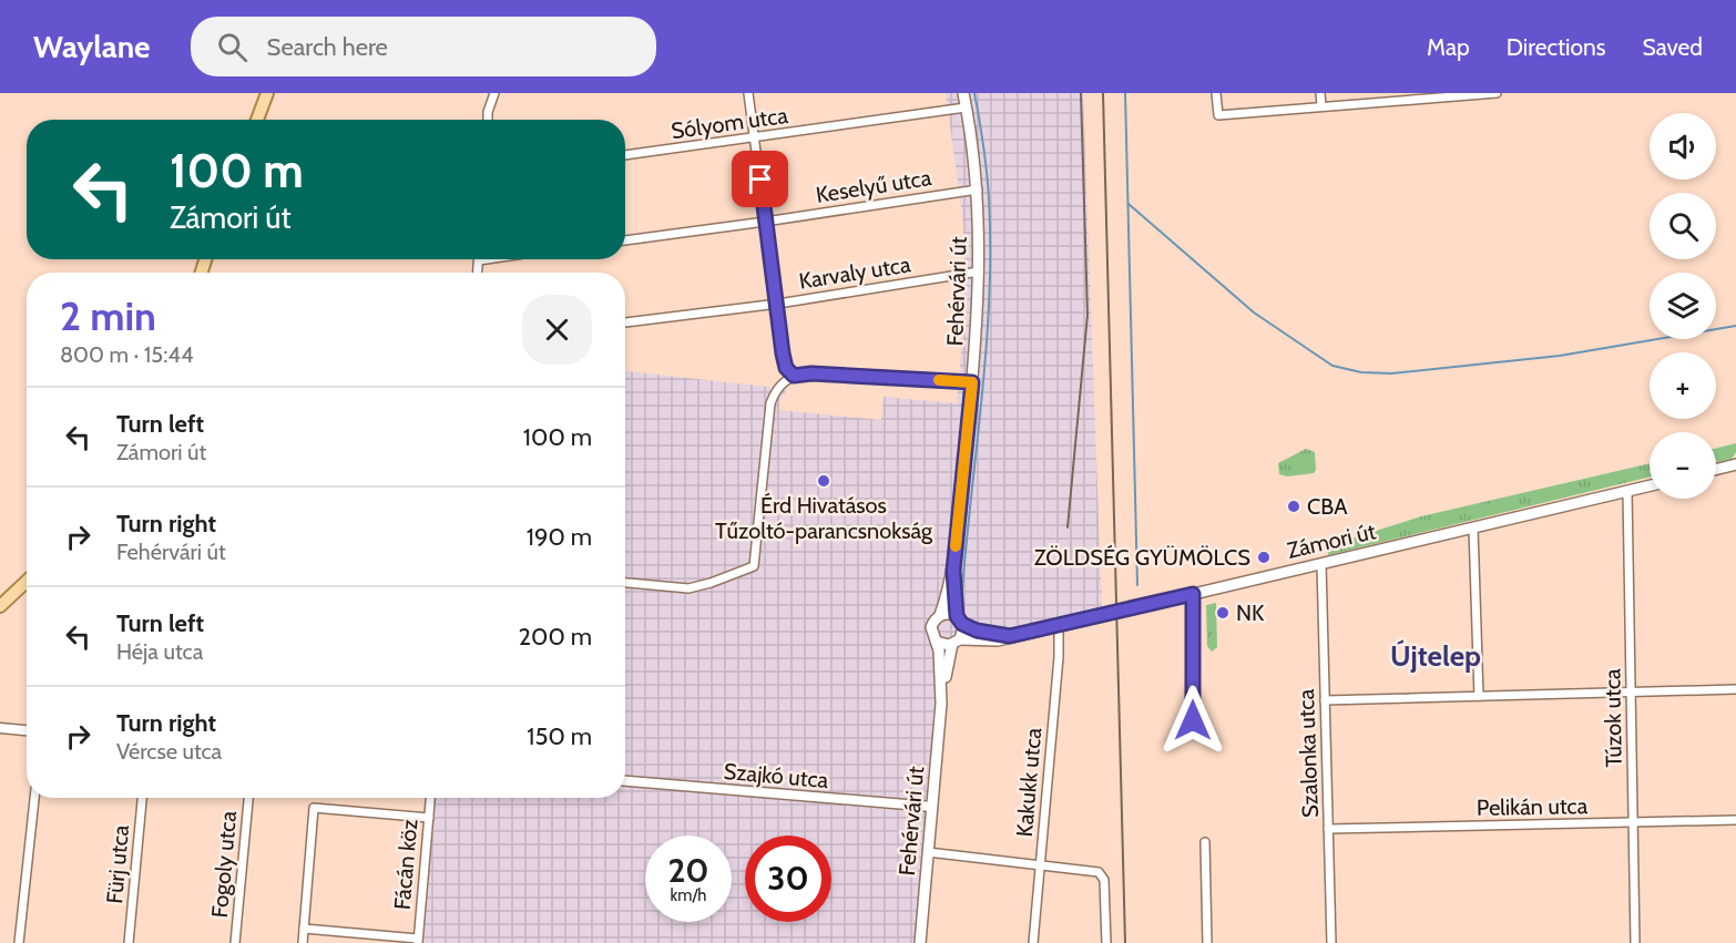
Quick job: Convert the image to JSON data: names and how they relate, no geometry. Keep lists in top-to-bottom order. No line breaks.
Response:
{"streets":{"main road":["Fehérvári út","Zámori út"],"street":["Sólyom utca","Keselyű utca","Karvaly utca","Túzok utca","Szalonka utca","Szajkó utca","Kakukk utca","Pelikán utca","Fürj utca","Fogoly utca","Fácán köz"]},"crossings":[["Sólyom utca","Fehérvári út"],["Keselyű utca","Fehérvári út"],["Karvaly utca","Fehérvári út"],["Fehérvári út","Zámori út"],["Fehérvári út","Szajkó utca"],["Zámori út","Túzok utca"],["Zámori út","Szalonka utca"],["Zámori út","Kakukk utca"],["Túzok utca","Pelikán utca"],["Szalonka utca","Pelikán utca"]],"districts":["Újtelep"],"places":["Érd Hivatásos Tűzoltó-parancsnokság","CBA","ZÖLDSÉG GYÜMÖLCS","NK"],"page":{"header":"Waylane","search":"Search here","nav":["Map","Directions","Saved"],"map_buttons":["+","−"],"turn":["100 m","Zámori út"],"heading":["2 min","800 m · 15:44"],"list":[{"name":"Turn left","note":"Zámori út","value":"100 m"},{"name":"Turn right","note":"Fehérvári út","value":"190 m"},{"name":"Turn left","note":"Héja utca","value":"200 m"},{"name":"Turn right","note":"Vércse utca","value":"150 m"}],"speed":"20 km/h","limit":"30"}}
